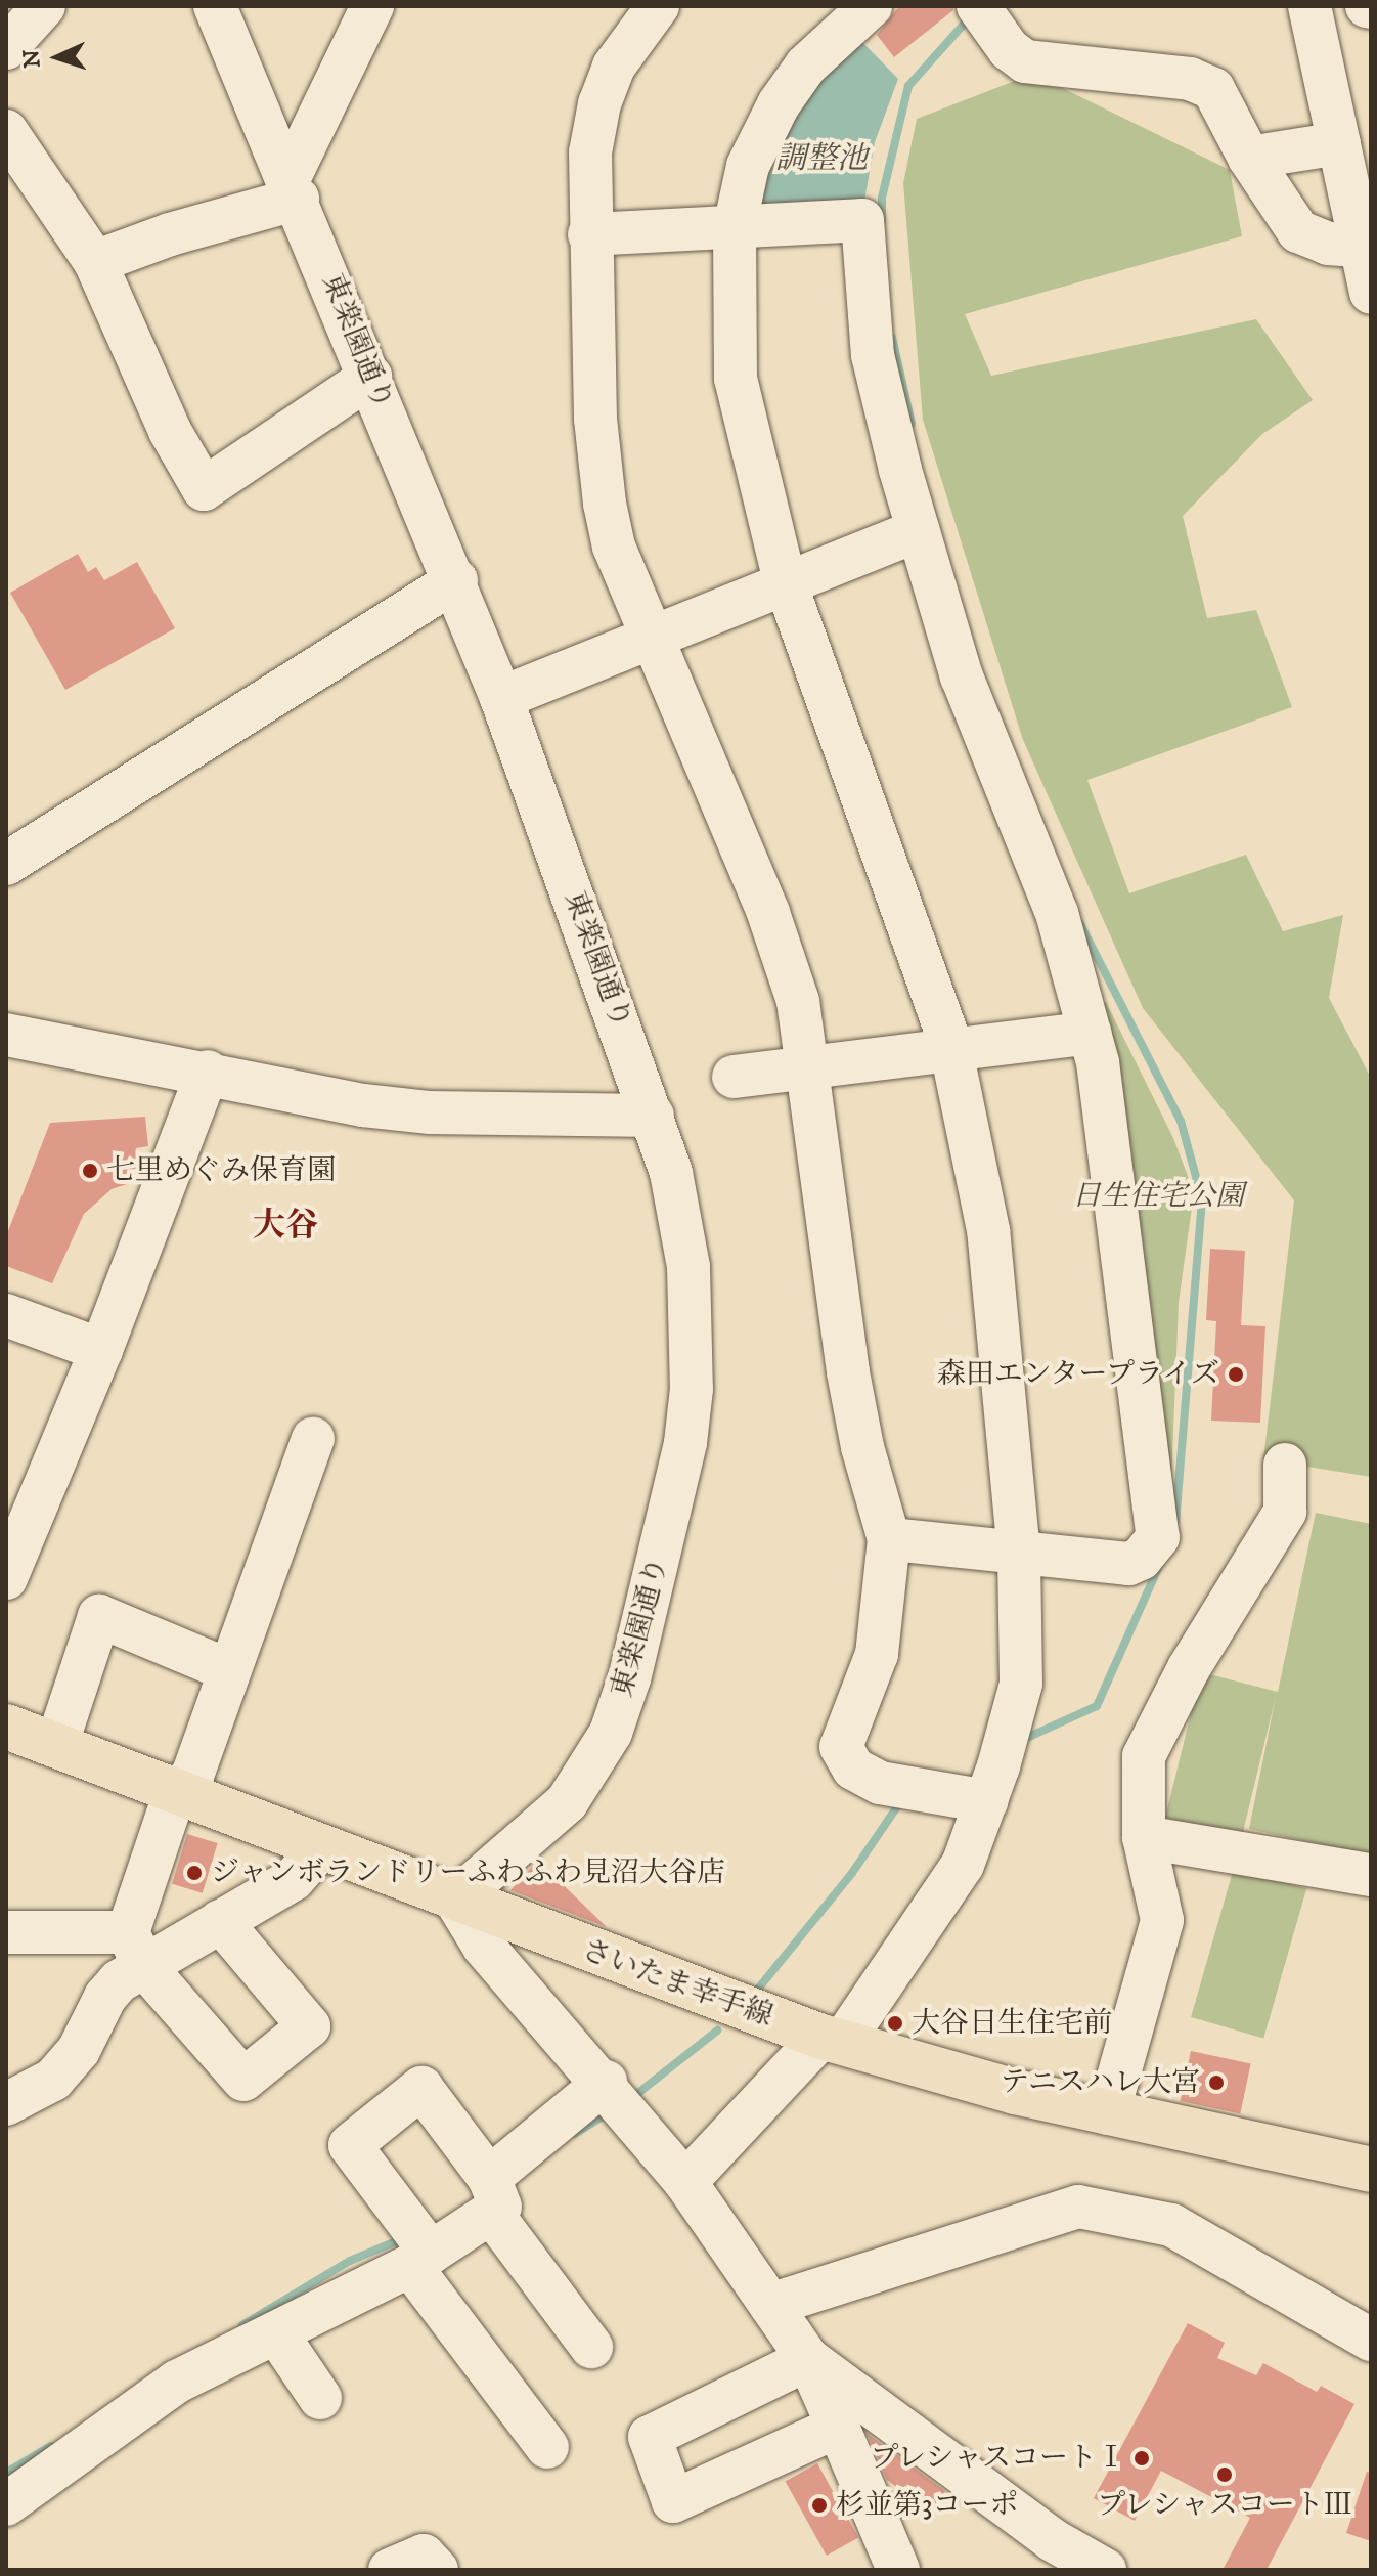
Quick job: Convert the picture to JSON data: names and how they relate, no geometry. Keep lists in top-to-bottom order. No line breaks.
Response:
{"streets":{"main road":["さいたま幸手線"],"street":["東楽園通り"]},"crossings":[["東楽園通り","さいたま幸手線"]],"districts":["大谷"],"water":["調整池"],"parks":["日生住宅公園"],"places":["七里めぐみ保育園","森田エンタープライズ","ジャンボランドリーふわふわ見沼大谷店","大谷日生住宅前","テニスハレ大宮","プレシャスコートⅠ","プレシャスコートⅢ","杉並第3コーポ"],"north":"left"}
